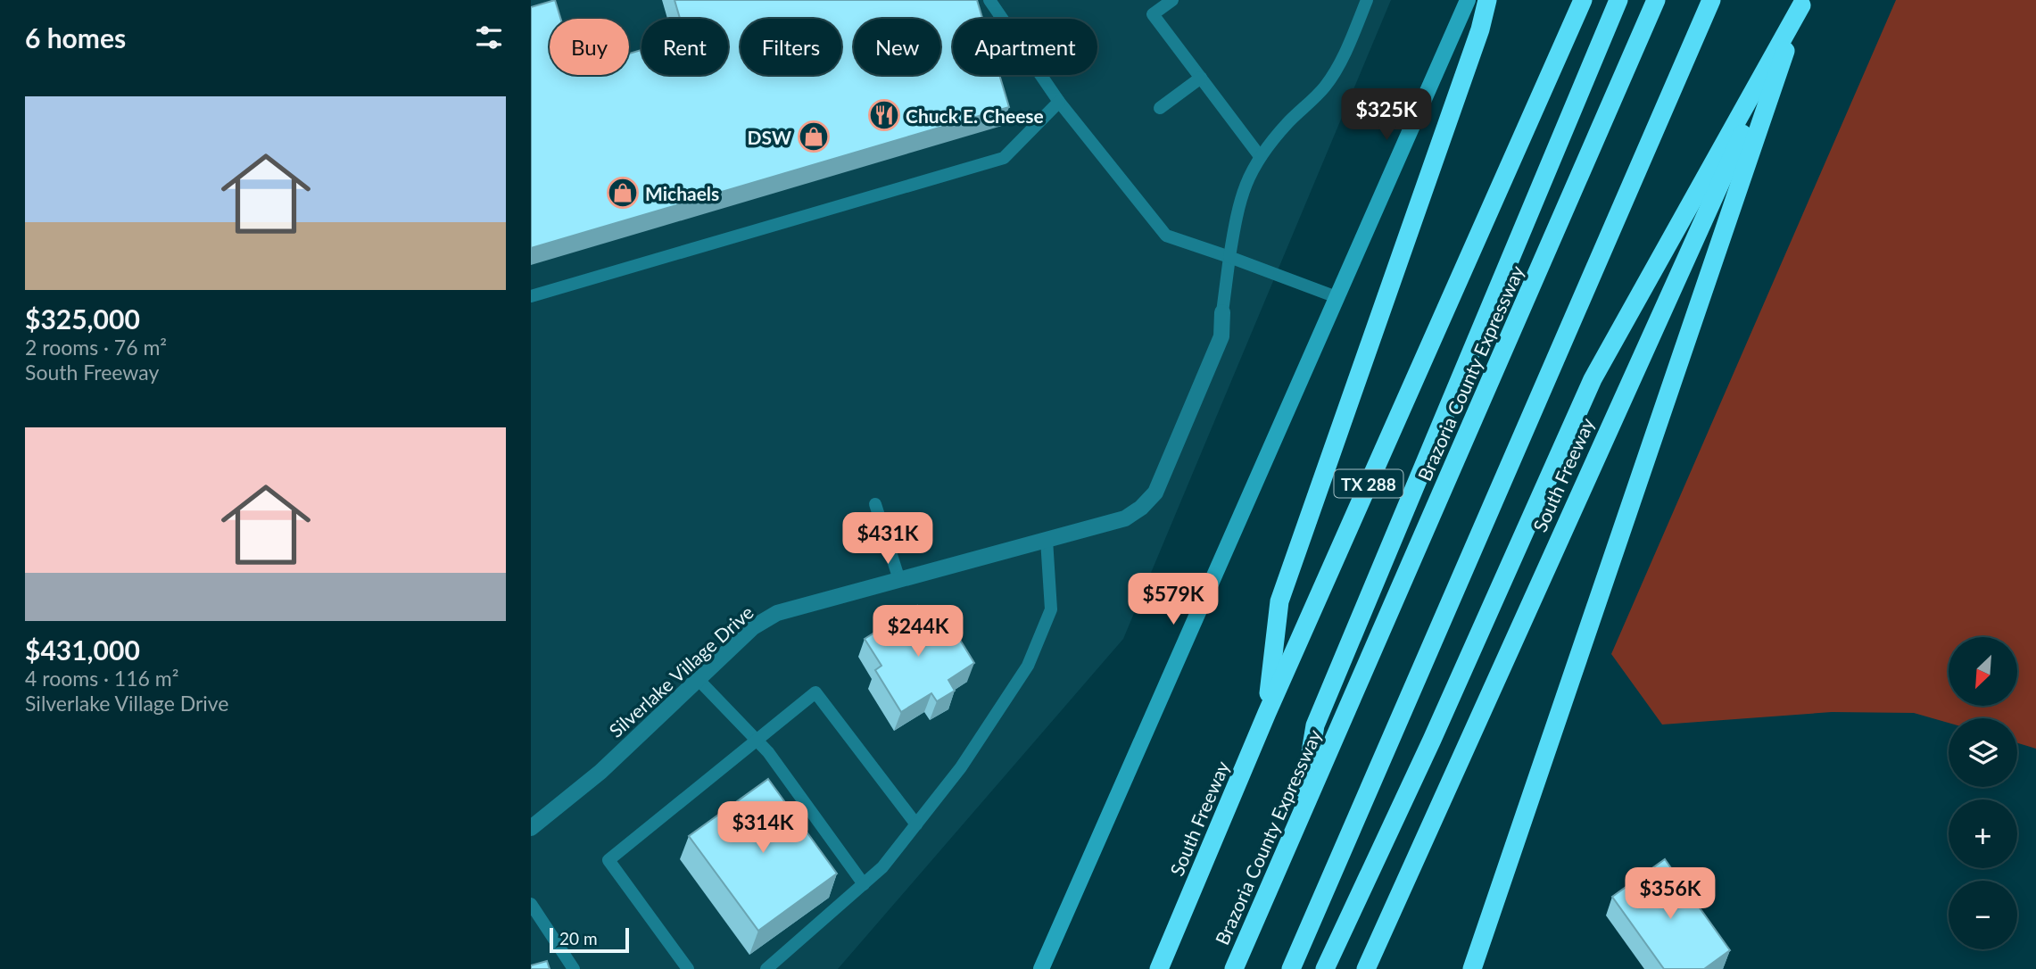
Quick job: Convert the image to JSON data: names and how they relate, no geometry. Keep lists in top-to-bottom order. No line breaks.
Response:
{"streets":{"highway":["Brazoria County Expressway","South Freeway","TX 288"],"street":["Silverlake Village Drive"]},"places":{"restaurant":["Chuck E. Cheese"],"shop":["DSW","Michaels"]},"scale_bar":"20 m","north":"bottom left","page":{"heading":"6 homes","chip":["Buy","Rent","Filters","New","Apartment"],"list":[{"name":"$325,000","note":"2 rooms · 76 m² · South Freeway"},{"name":"$431,000","note":"4 rooms · 116 m² · Silverlake Village Drive"}],"price":["$325K","$431K","$579K","$244K","$314K","$356K"],"map_buttons":["+","−"],"scale":"20 m"}}
